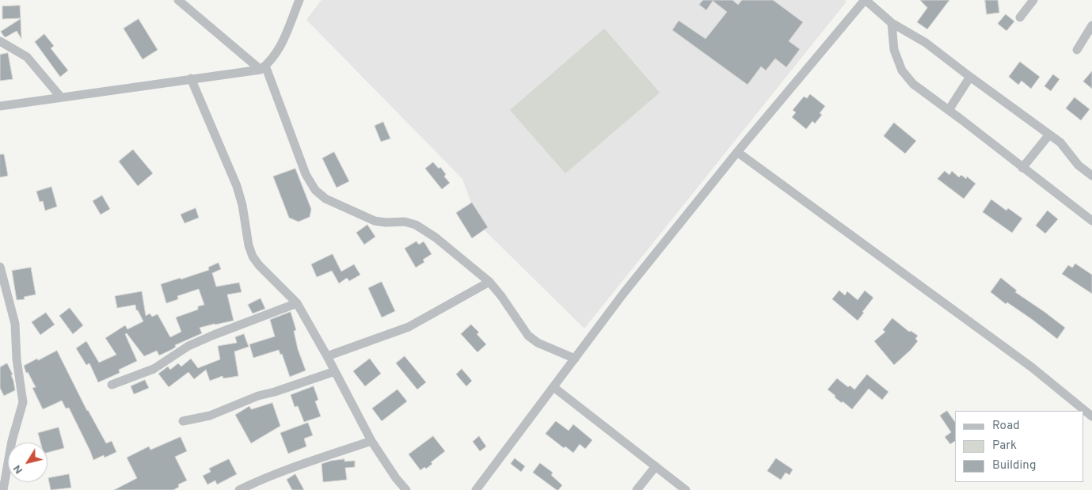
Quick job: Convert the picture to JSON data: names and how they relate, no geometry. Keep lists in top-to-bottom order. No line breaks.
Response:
{"legend":["Road","Park","Building"],"north":"bottom left"}
